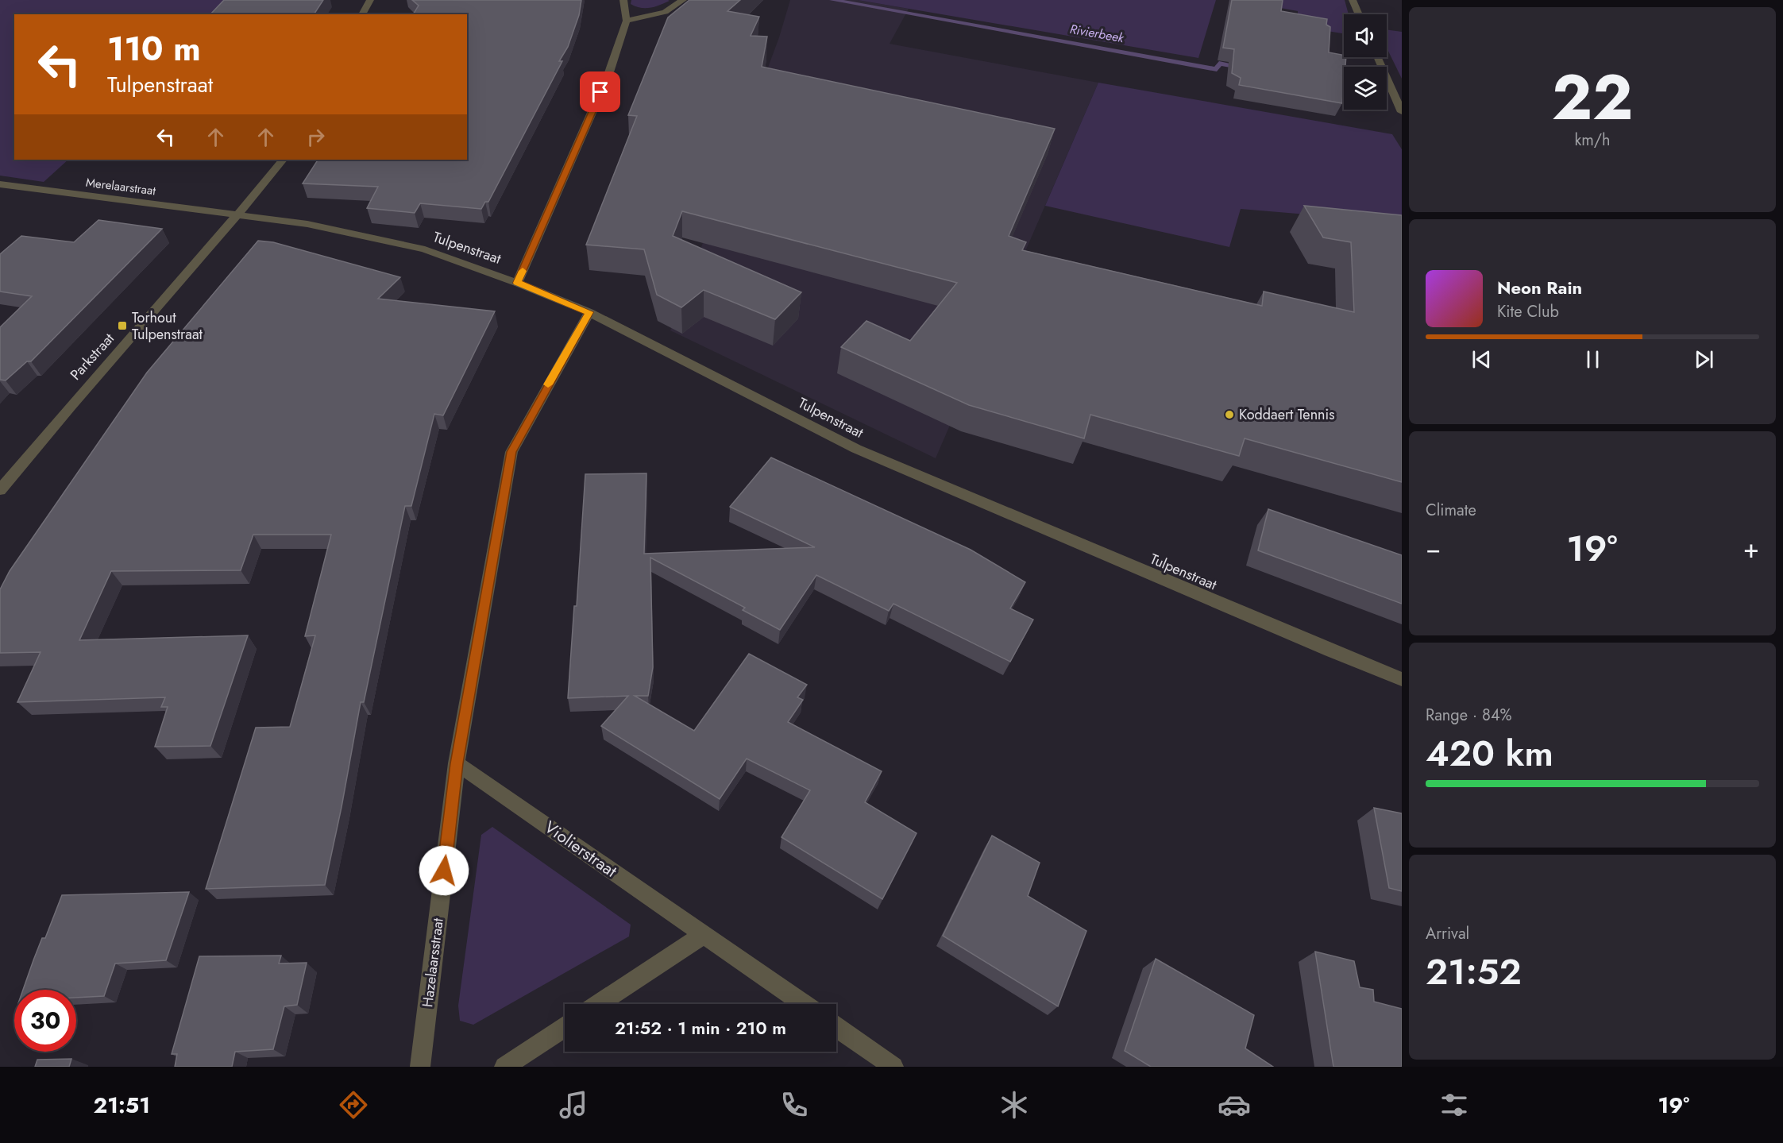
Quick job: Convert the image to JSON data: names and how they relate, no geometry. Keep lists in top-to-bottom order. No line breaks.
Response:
{"streets":{"street":["Merelaarstraat","Tulpenstraat","Parkstraat","Violierstraat","Hazelaarsstraat"]},"crossings":[["Merelaarstraat","Tulpenstraat"],["Merelaarstraat","Parkstraat"],["Tulpenstraat","Parkstraat"],["Tulpenstraat","Hazelaarsstraat"],["Violierstraat","Hazelaarsstraat"]],"water":["Rivierbeek"],"places":{"transit":["Torhout Tulpenstraat"],"other":["Koddaert Tennis"]},"page":{"tile":[["22","km/h"],"Climate",["Range · 84%","420 km"],["Arrival","21:52"]],"turn":["110 m","Tulpenstraat"],"song":["Neon Rain","Kite Club"],"heat":["−","19°","+"],"limit":"30","trip":"21:52 · 1 min · 210 m","tabs":["21:51","19°"]}}
